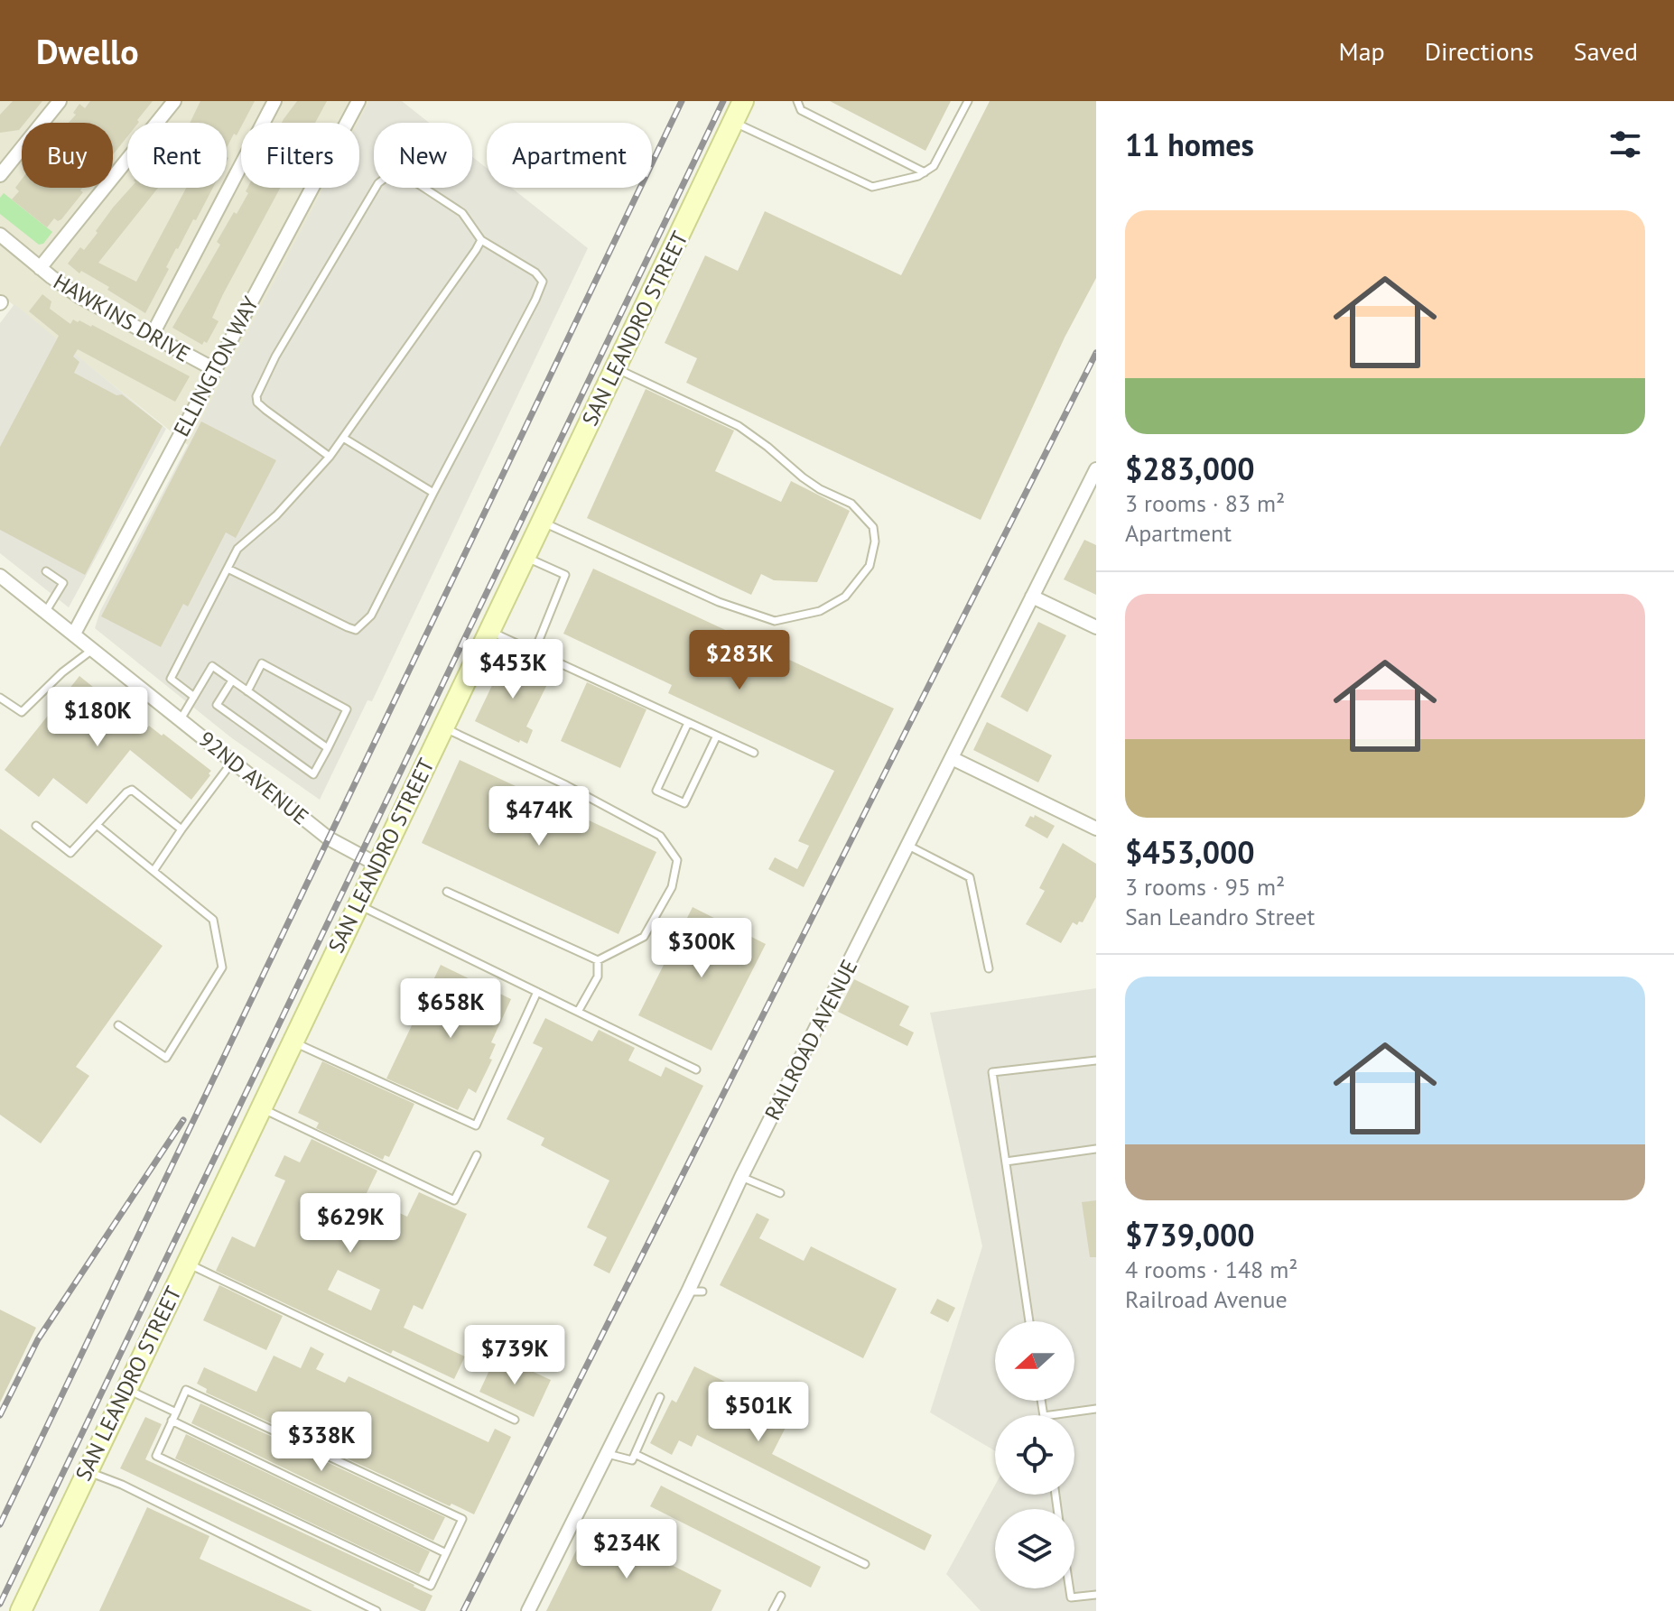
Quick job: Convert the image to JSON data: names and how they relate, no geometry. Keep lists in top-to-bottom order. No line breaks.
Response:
{"streets":{"main road":["SAN LEANDRO STREET"],"street":["HAWKINS DRIVE","ELLINGTON WAY","92ND AVENUE","RAILROAD AVENUE"]},"crossings":[["HAWKINS DRIVE","ELLINGTON WAY"],["SAN LEANDRO STREET","92ND AVENUE"],["ELLINGTON WAY","92ND AVENUE"]],"north":"left","page":{"header":"Dwello","nav":["Map","Directions","Saved"],"heading":"11 homes","chip":["Buy","Rent","Filters","New","Apartment"],"list":[{"name":"$283,000","note":"3 rooms · 83 m² · Apartment"},{"name":"$453,000","note":"3 rooms · 95 m² · San Leandro Street"},{"name":"$739,000","note":"4 rooms · 148 m² · Railroad Avenue"}],"price":["$283K","$453K","$180K","$474K","$300K","$658K","$629K","$739K","$501K","$338K","$234K"]}}
